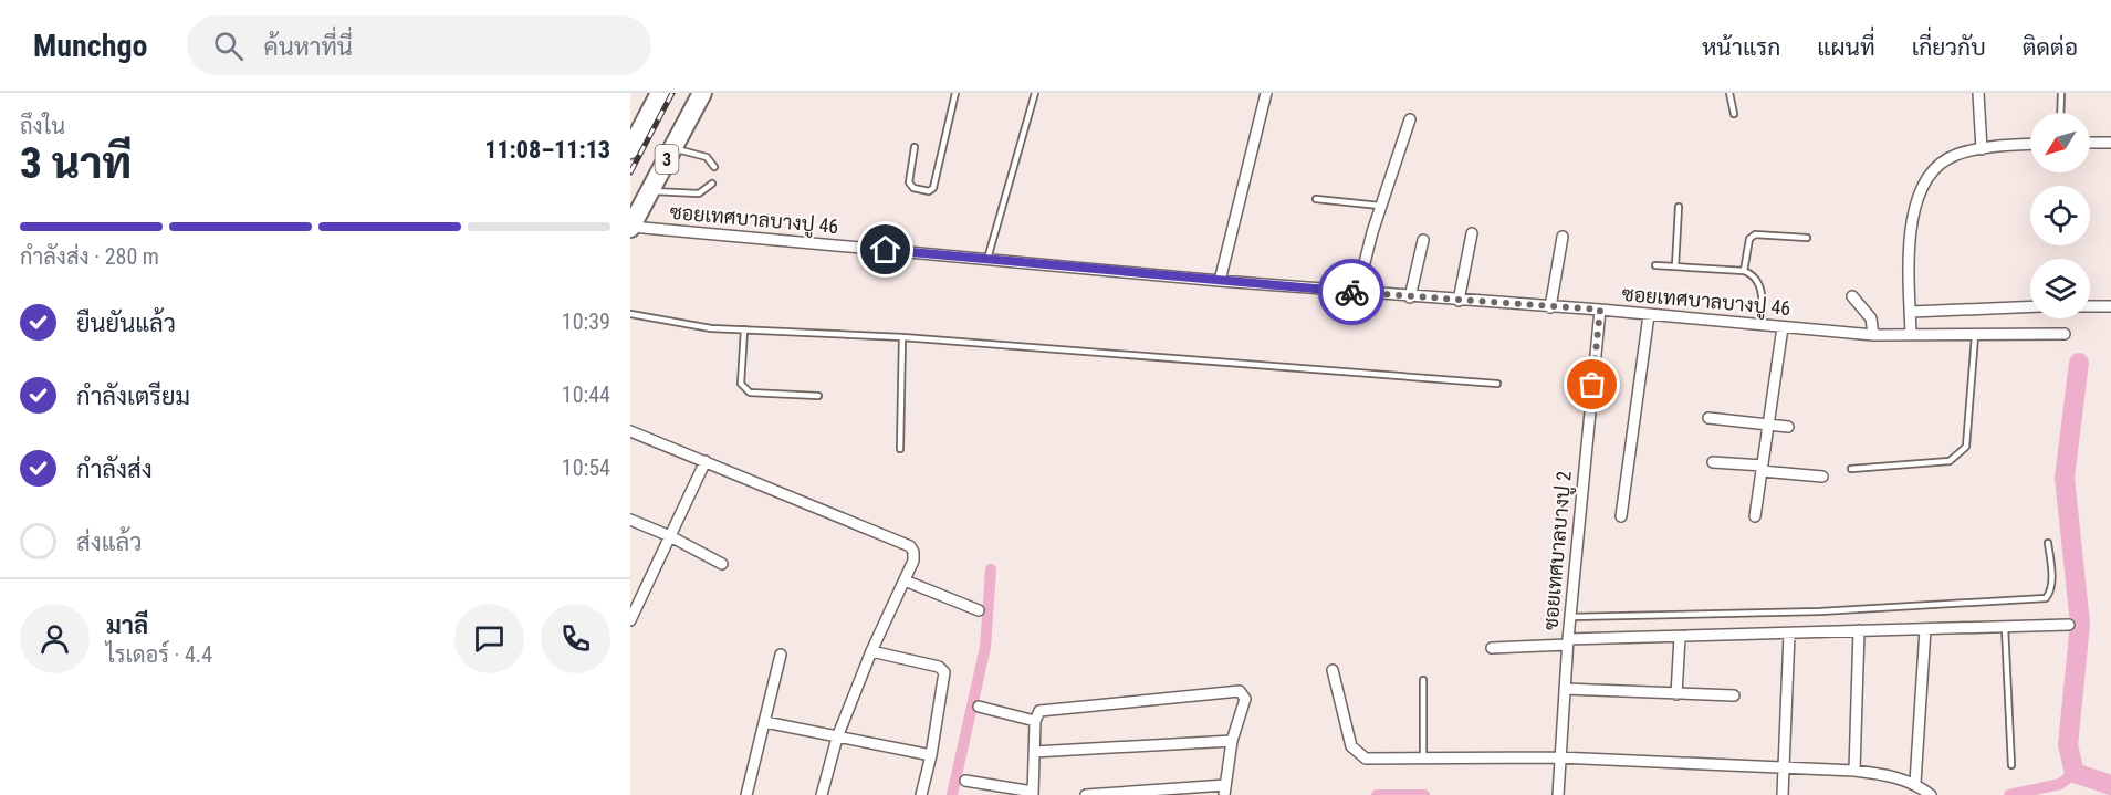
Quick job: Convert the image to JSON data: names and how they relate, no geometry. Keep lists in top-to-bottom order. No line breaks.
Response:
{"streets":{"highway":["3"],"street":["ซอยเทศบาลบางปู 46","ซอยเทศบาลบางปู 2"]},"crossings":[["3","ซอยเทศบาลบางปู 46"],["ซอยเทศบาลบางปู 46","ซอยเทศบาลบางปู 2"]],"north":"bottom left","page":{"header":"Munchgo","search":"ค้นหาที่นี่","nav":["หน้าแรก","แผนที่","เกี่ยวกับ","ติดต่อ"],"heading":["3 นาที","ถึงใน","11:08–11:13"],"panel":["มาลี","ไรเดอร์ · 4.4"],"bar":"กำลังส่ง · 280 m","list":[["ยืนยันแล้ว","10:39"],["กำลังเตรียม","10:44"],["กำลังส่ง","10:54"],"ส่งแล้ว"]}}
